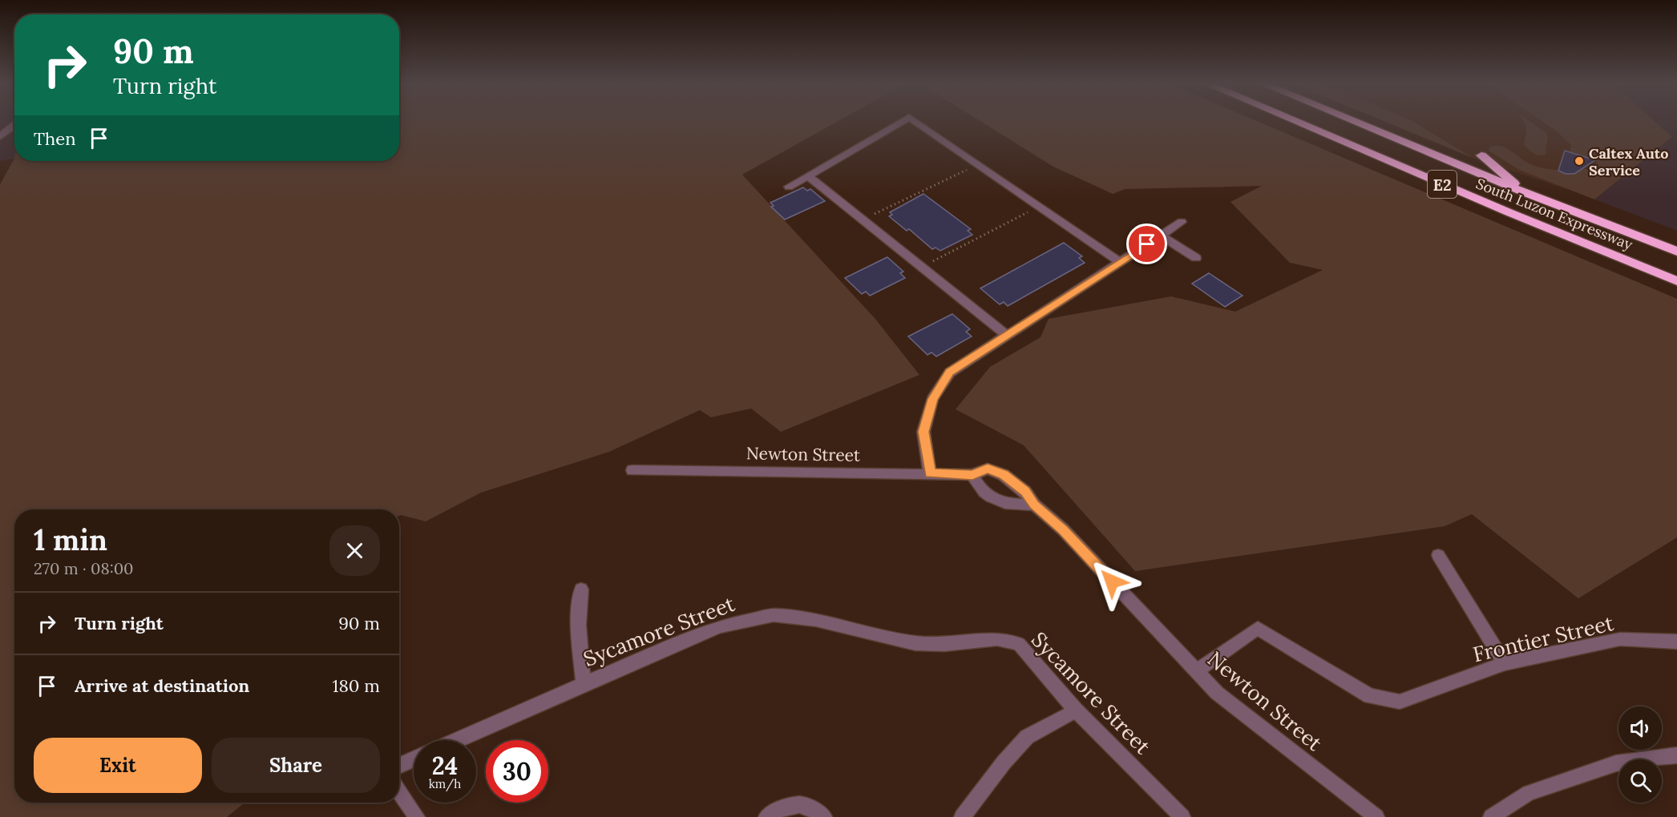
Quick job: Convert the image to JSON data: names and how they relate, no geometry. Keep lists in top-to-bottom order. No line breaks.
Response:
{"streets":{"highway":["E2","South Luzon Expressway"],"street":["Newton Street","Sycamore Street","Frontier Street"]},"crossings":[["Newton Street","Frontier Street"]],"places":["Caltex Auto Service"],"page":{"turn":["90 m","Turn right"],"then":"Then","heading":["1 min","270 m · 08:00"],"list":[{"name":"Turn right","value":"90 m"},{"name":"Arrive at destination","value":"180 m"}],"buttons":["Exit","Share"],"speed":"24 km/h","limit":"30"}}
